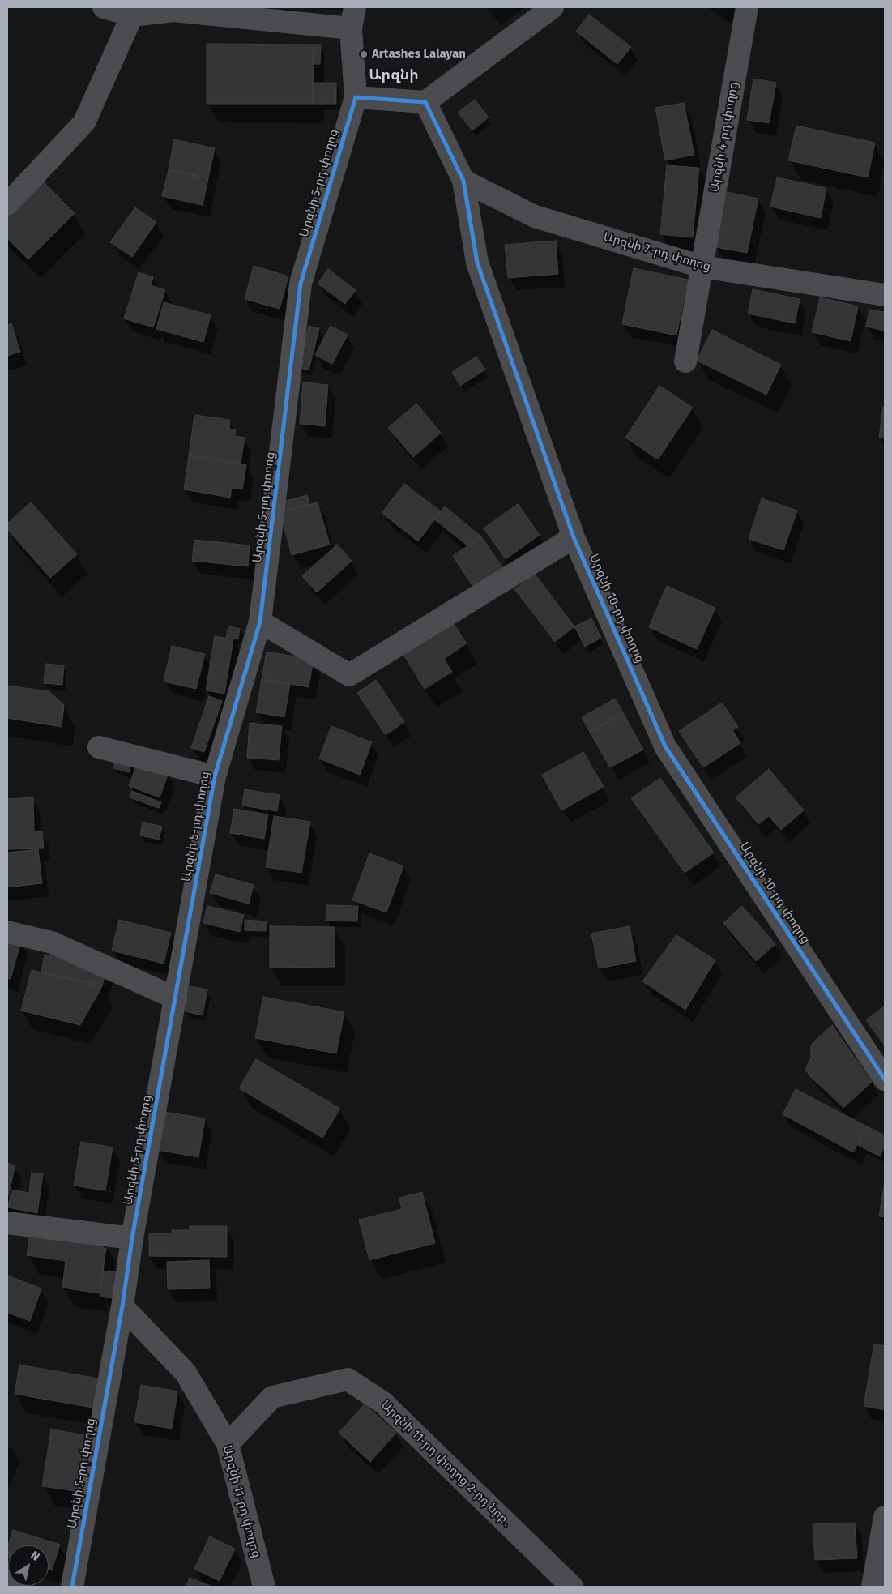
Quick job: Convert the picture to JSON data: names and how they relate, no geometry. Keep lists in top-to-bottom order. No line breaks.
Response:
{"streets":{"street":["Արզնի 4-րդ փողոց","Արզնի 5-րդ փողոց","Արզնի 7-րդ փողոց","Արզնի 10-րդ փողոց","Արզնի 11-րդ փողոց 2-րդ նրբ․","Արզնի 11-րդ փողոց"]},"crossings":[["Արզնի 4-րդ փողոց","Արզնի 7-րդ փողոց"],["Արզնի 5-րդ փողոց","Արզնի 11-րդ փողոց"],["Արզնի 7-րդ փողոց","Արզնի 10-րդ փողոց"],["Արզնի 11-րդ փողոց 2-րդ նրբ․","Արզնի 11-րդ փողոց"]],"districts":["Արզնի"],"places":["Artashes Lalayan"],"north":"top right"}
